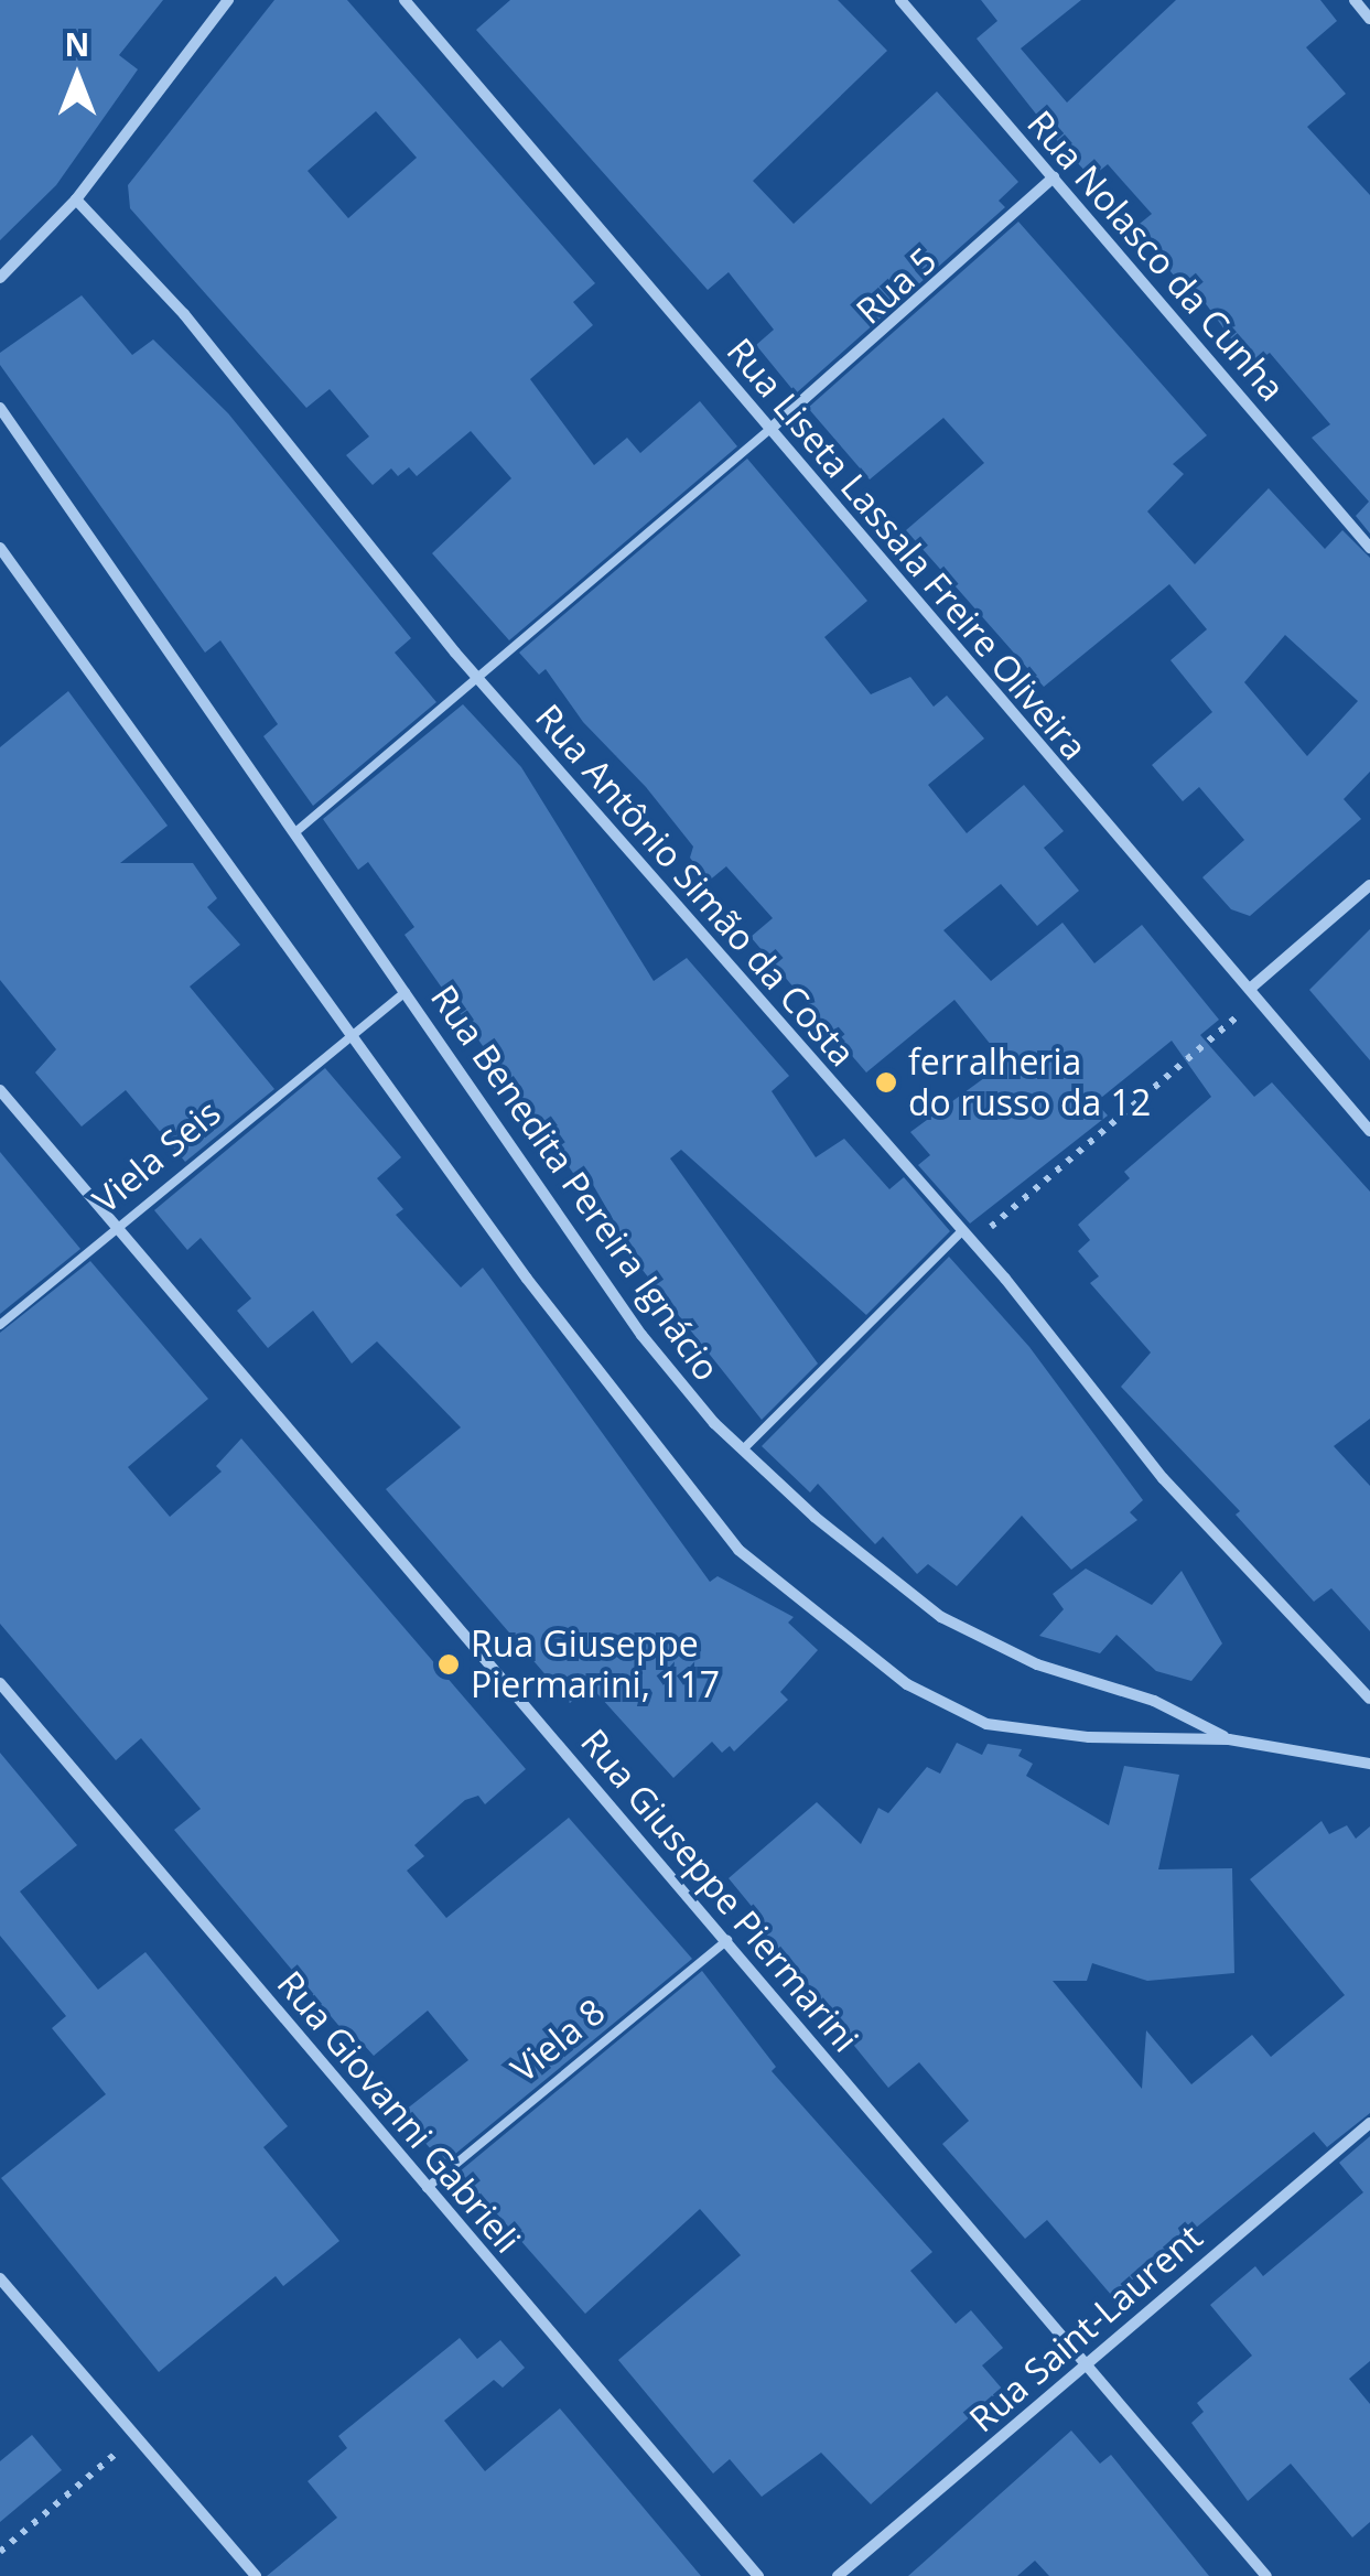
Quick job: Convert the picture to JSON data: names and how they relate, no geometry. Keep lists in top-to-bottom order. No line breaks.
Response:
{"streets":{"street":["Rua Nolasco da Cunha","Rua 5","Rua Liseta Lassala Freire Oliveira","Rua Antônio Simão da Costa","Rua Benedita Pereira Ignácio","Rua Giuseppe Piermarini","Rua Giovanni Gabrieli","Rua Saint-Laurent"],"lane":["Viela Seis","Viela 8"]},"crossings":[["Rua Nolasco da Cunha","Rua 5"],["Rua 5","Rua Liseta Lassala Freire Oliveira"],["Viela Seis","Rua Benedita Pereira Ignácio"],["Viela Seis","Rua Giuseppe Piermarini"],["Rua Giuseppe Piermarini","Viela 8"],["Rua Giuseppe Piermarini","Rua Saint-Laurent"],["Viela 8","Rua Giovanni Gabrieli"]],"places":["ferralheria do russo da 12","Rua Giuseppe Piermarini, 117"],"north":"top"}
